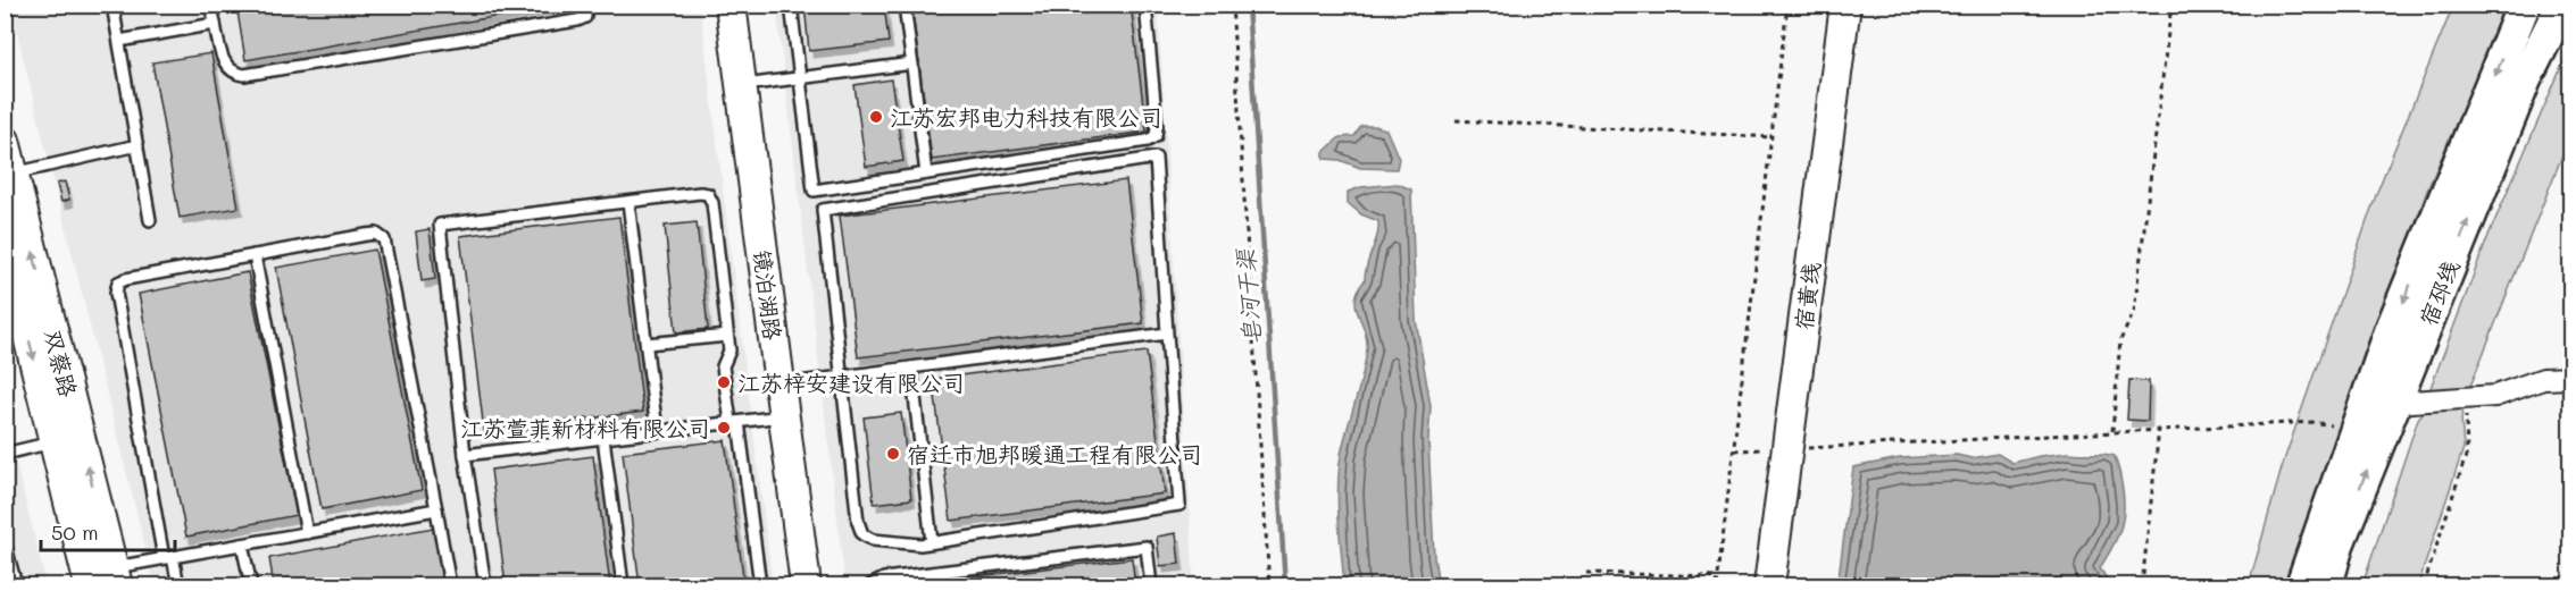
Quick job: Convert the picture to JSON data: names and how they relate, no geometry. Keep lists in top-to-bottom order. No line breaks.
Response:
{"streets":{"main road":["宿邳线"],"street":["镜泊湖路","宿黄线","双蔡路"]},"water":["皂河干渠"],"places":["江苏宏邦电力科技有限公司","江苏梓安建设有限公司","江苏萱菲新材料有限公司","宿迁市旭邦暖通工程有限公司"],"scale_bar":"50 m"}
